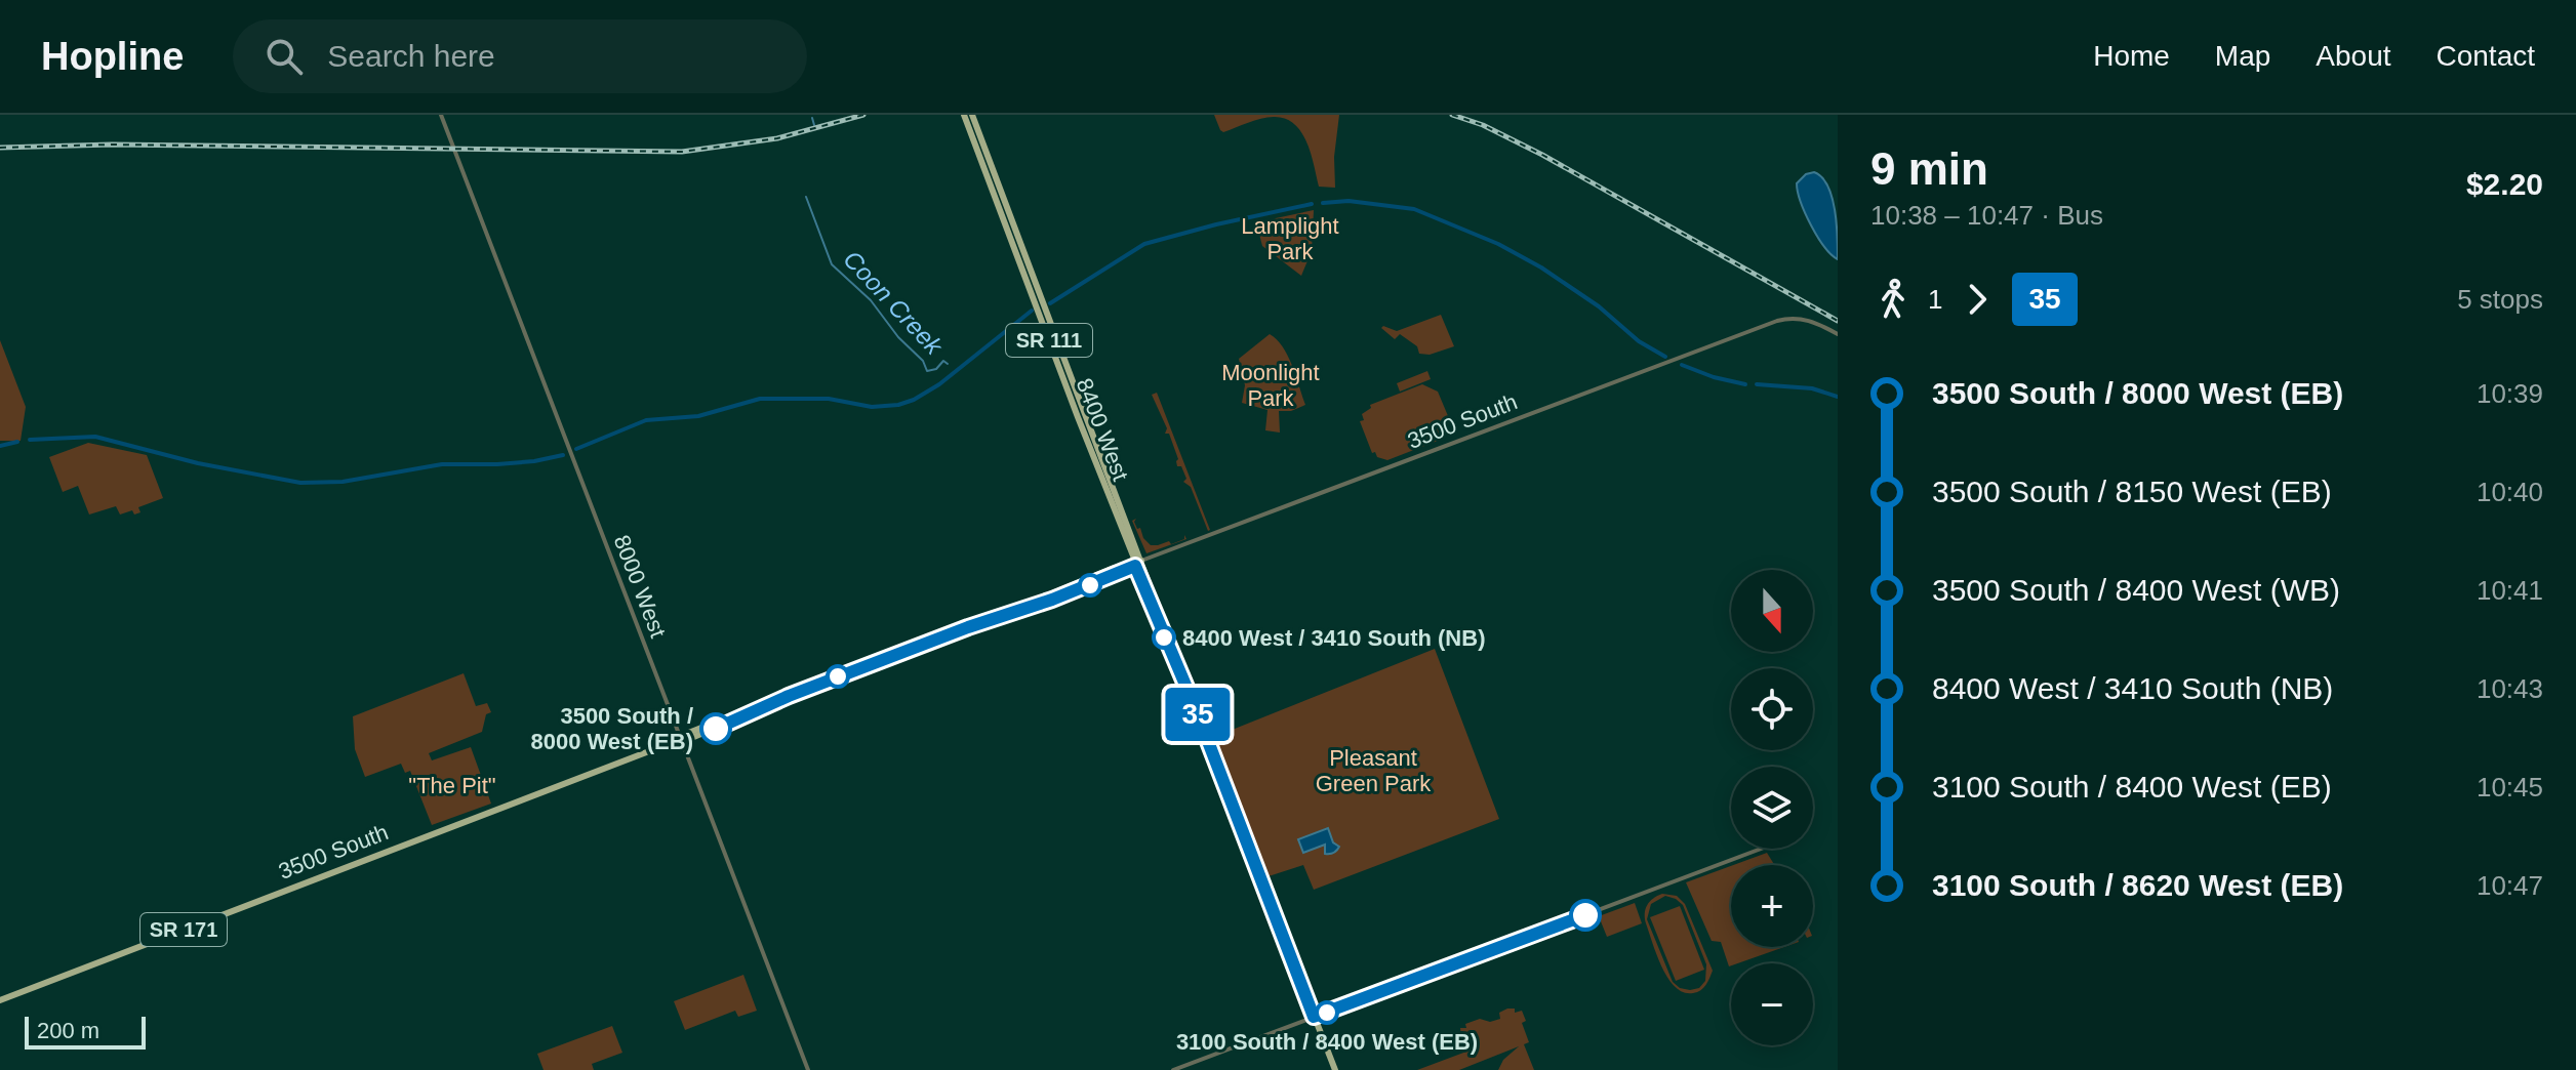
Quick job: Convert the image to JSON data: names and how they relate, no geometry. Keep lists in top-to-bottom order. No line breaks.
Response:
{"streets":{"main road":["SR 111","3500 South","8400 West","SR 171"],"street":["8000 West"]},"crossings":[["3500 South","8400 West"],["3500 South","8000 West"]],"water":["Coon Creek"],"parks":["Lamplight Park","Moonlight Park","Pleasant Green Park","\"The Pit\""],"places":["8400 West / 3410 South (NB)","3500 South / 8000 West (EB)","3100 South / 8400 West (EB)"],"lines":["bus line 35"],"scale_bar":"200 m","north":"bottom","page":{"header":"Hopline","search":"Search here","nav":["Home","Map","About","Contact"],"on_map":"35","heading":["9 min","10:38 – 10:47 · Bus","$2.20"],"legs":["1","35","5 stops"],"list":[{"name":"3500 South / 8000 West (EB)","value":"10:39"},{"name":"3500 South / 8150 West (EB)","value":"10:40"},{"name":"3500 South / 8400 West (WB)","value":"10:41"},{"name":"8400 West / 3410 South (NB)","value":"10:43"},{"name":"3100 South / 8400 West (EB)","value":"10:45"},{"name":"3100 South / 8620 West (EB)","value":"10:47"}],"map_buttons":["+","−"],"scale":"200 m"}}
